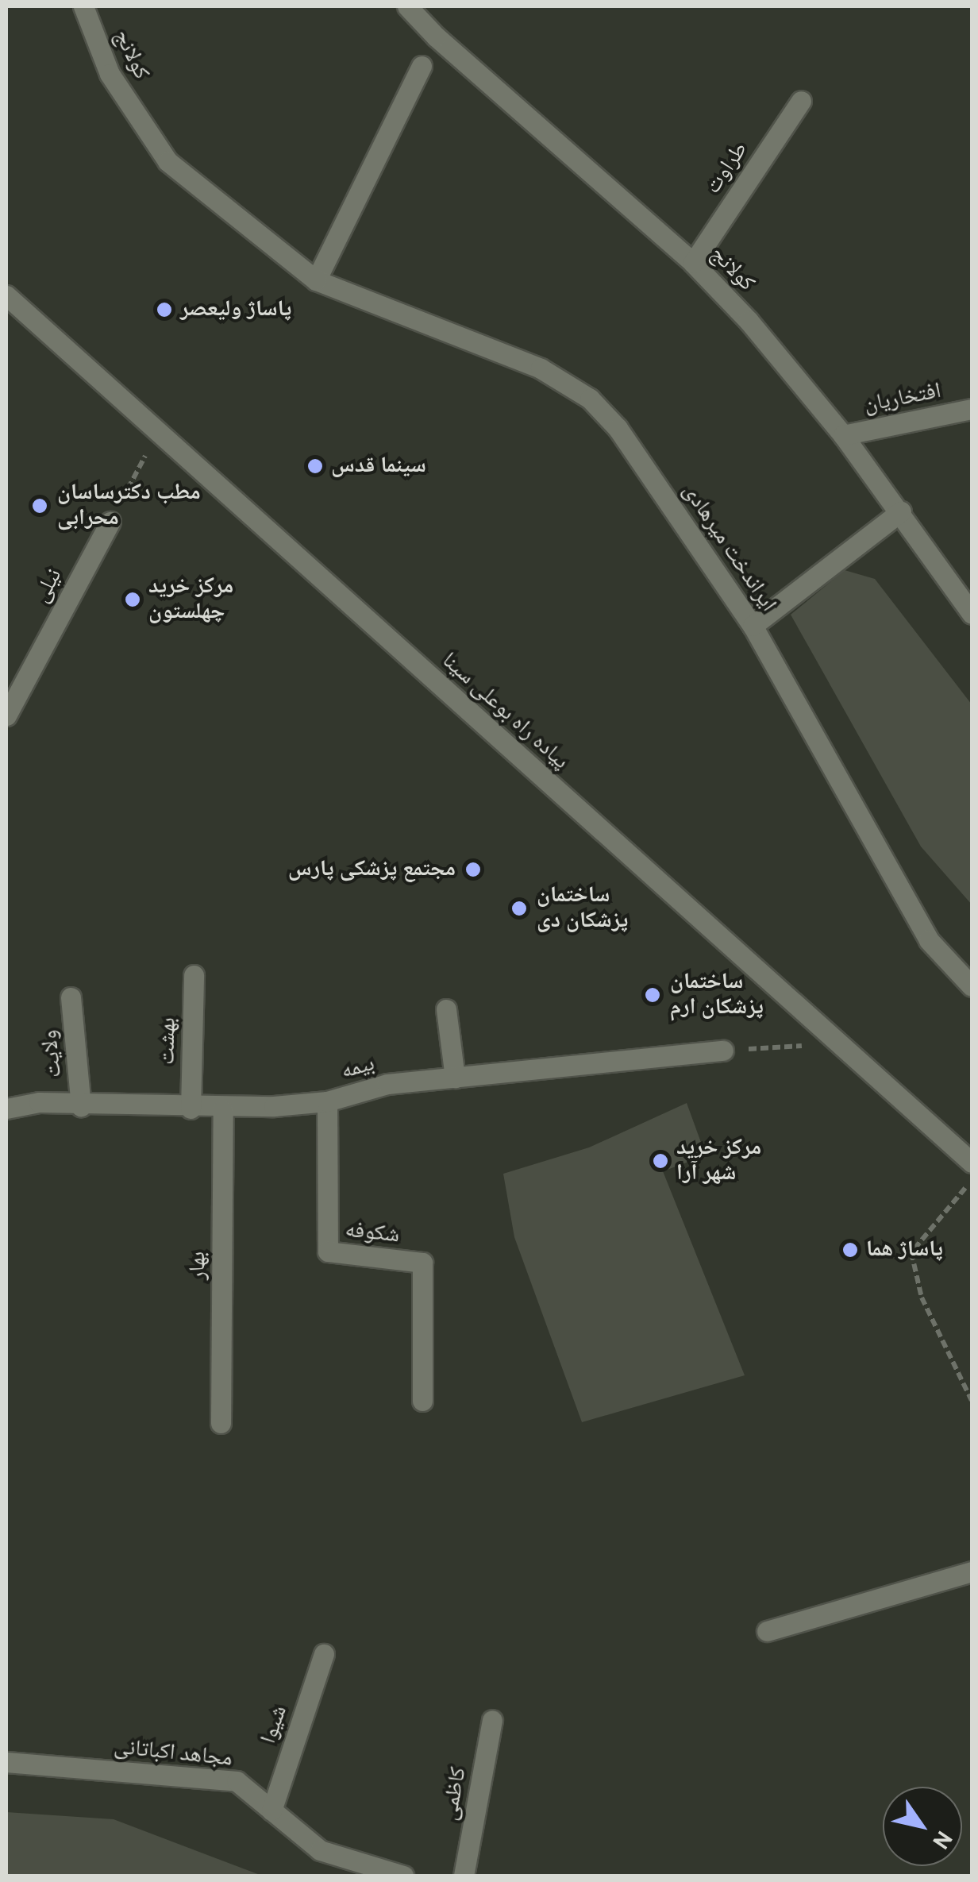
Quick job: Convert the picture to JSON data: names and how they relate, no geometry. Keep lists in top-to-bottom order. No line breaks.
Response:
{"streets":{"street":["کولانج","طراوت","افتخاریان","ایراندخت میرهادی","نیلی","پیاده راه بوعلی سینا","بهشت","ولایت","بیمه","شکوفه","بهار","شیوا","مجاهد اکباتانی","کاظمی"]},"crossings":[["کولانج","طراوت"],["کولانج","افتخاریان"],["کولانج","ایراندخت میرهادی"],["بهشت","بیمه"],["ولایت","بیمه"],["بیمه","شکوفه"],["بیمه","بهار"],["شیوا","مجاهد اکباتانی"]],"places":["پاساژ ولیعصر","سینما قدس","مطب دکترساسان محرابی","مرکز خرید چهلستون","مجتمع پزشکی پارس","ساختمان پزشکان دی","ساختمان پزشکان ارم","مرکز خرید شهر آرا","پاساژ هما"],"north":"bottom right"}
